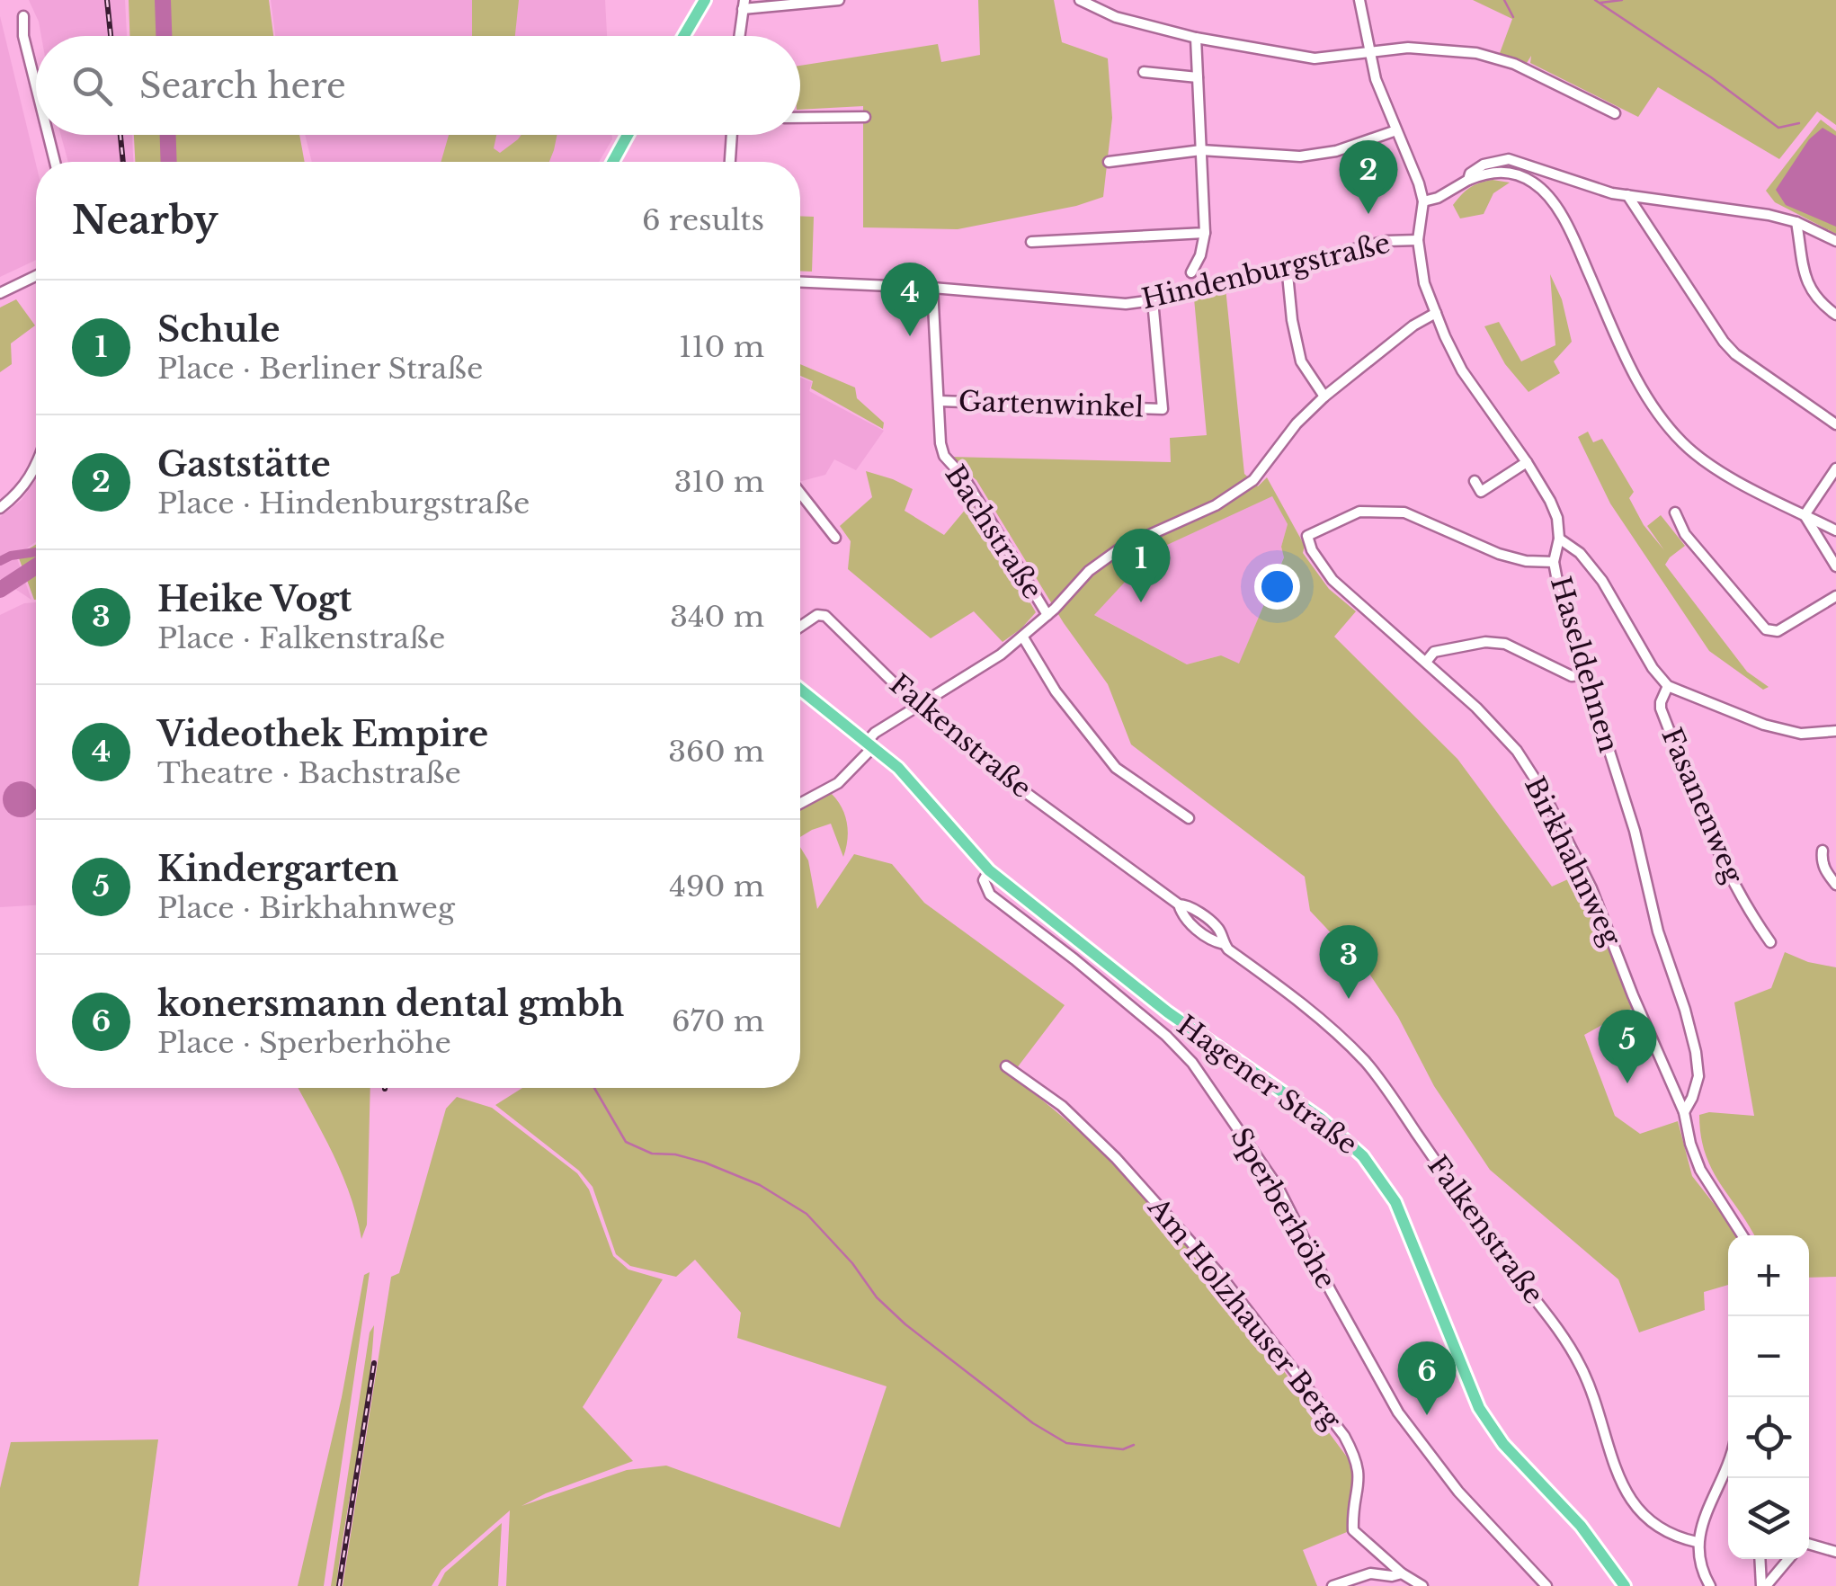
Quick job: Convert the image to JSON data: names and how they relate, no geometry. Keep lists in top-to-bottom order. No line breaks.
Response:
{"streets":{"main road":["Hagener Straße"],"street":["Hindenburgstraße","Gartenwinkel","Bachstraße","Haseldehnen","Falkenstraße","Fasanenweg","Birkhahnweg","Sperberhöhe","Am Holzhauser Berg"]},"crossings":[["Hindenburgstraße","Gartenwinkel"],["Hindenburgstraße","Bachstraße"],["Hindenburgstraße","Haseldehnen"],["Gartenwinkel","Bachstraße"],["Haseldehnen","Fasanenweg"],["Haseldehnen","Birkhahnweg"],["Hagener Straße","Sperberhöhe"]],"page":{"search":"Search here","pins":["2","4","1","3","5","6"],"heading":["Nearby","6 results"],"list":[{"mark":"1","name":"Schule","note":"Place · Berliner Straße","value":"110 m"},{"mark":"2","name":"Gaststätte","note":"Place · Hindenburgstraße","value":"310 m"},{"mark":"3","name":"Heike Vogt","note":"Place · Falkenstraße","value":"340 m"},{"mark":"4","name":"Videothek Empire","note":"Theatre · Bachstraße","value":"360 m"},{"mark":"5","name":"Kindergarten","note":"Place · Birkhahnweg","value":"490 m"},{"mark":"6","name":"konersmann dental gmbh","note":"Place · Sperberhöhe","value":"670 m"}],"map_buttons":["+","−"]}}
